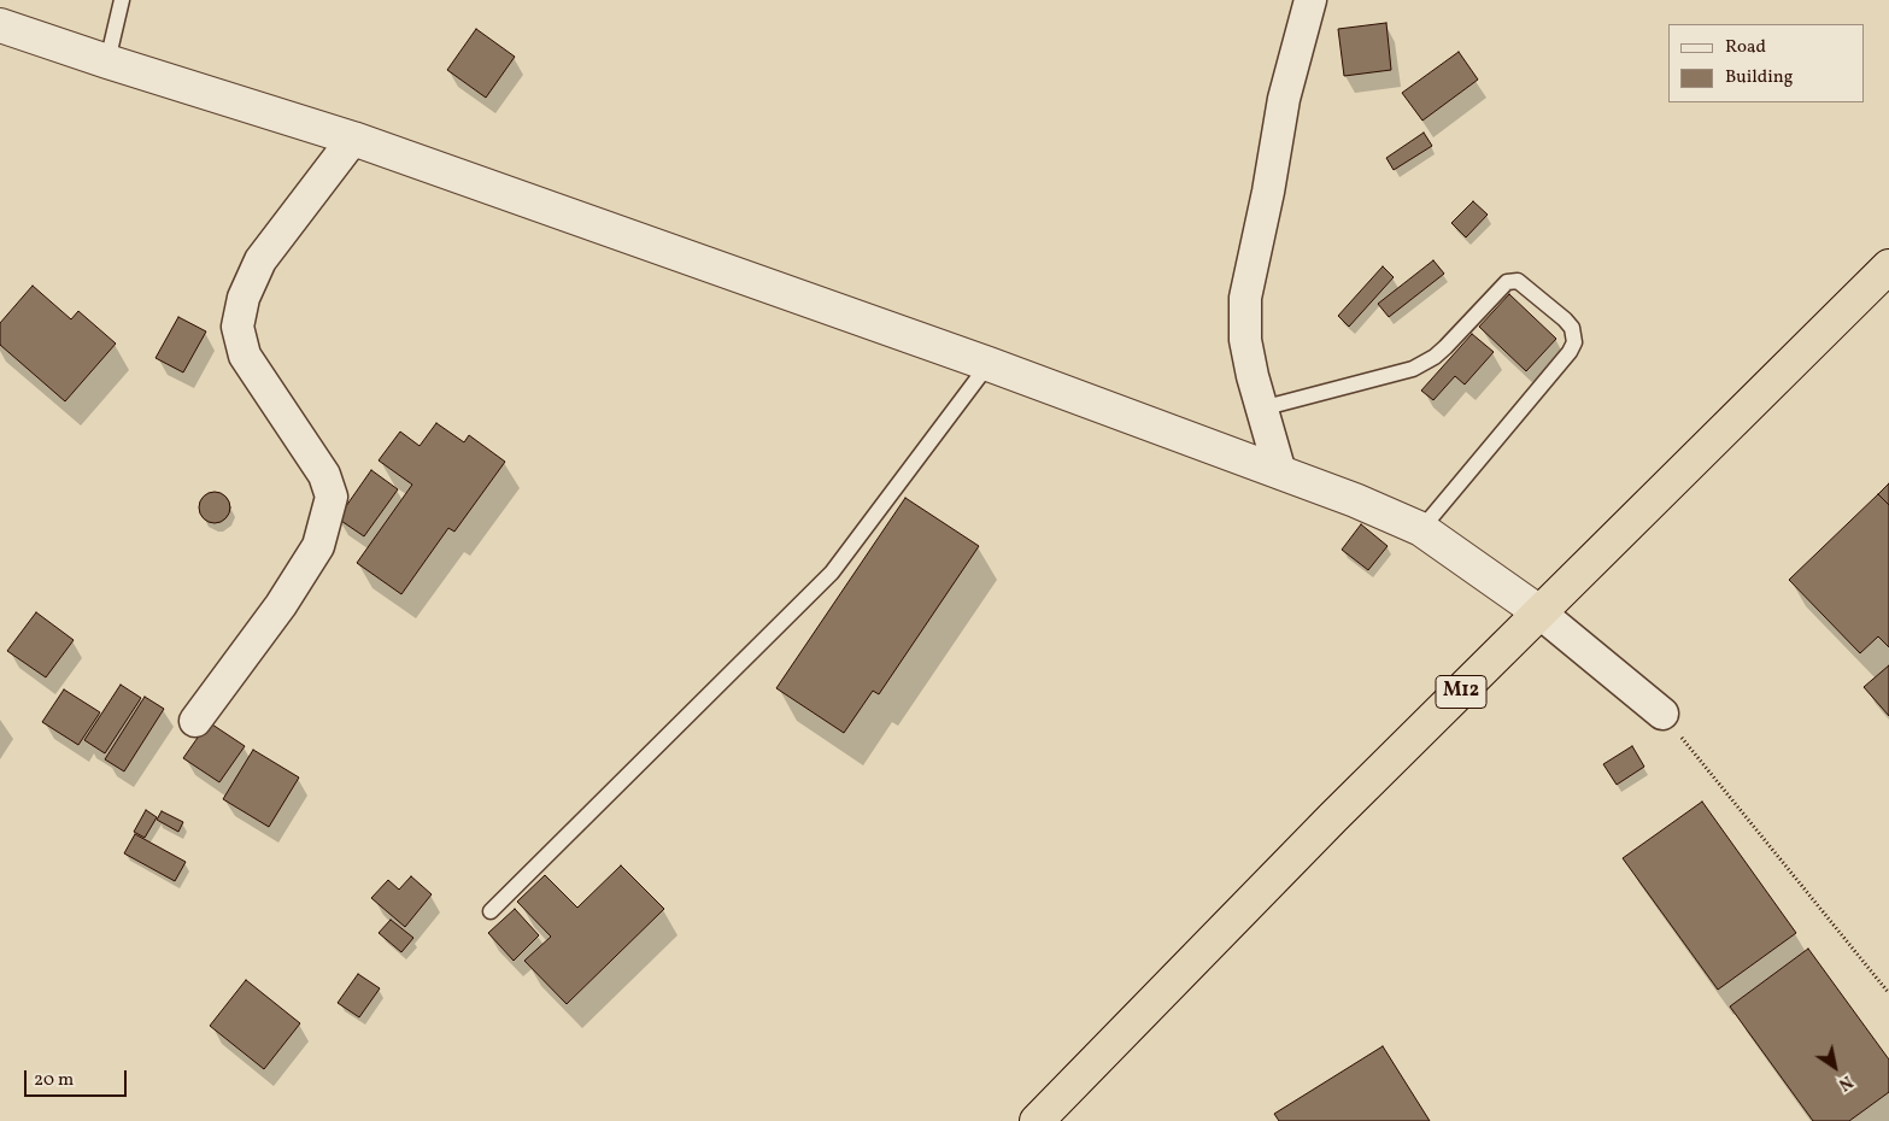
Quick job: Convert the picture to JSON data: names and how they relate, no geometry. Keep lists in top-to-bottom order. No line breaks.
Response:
{"streets":{"highway":["M12"]},"legend":["Road","Building"],"scale_bar":"20 m","north":"bottom right"}
